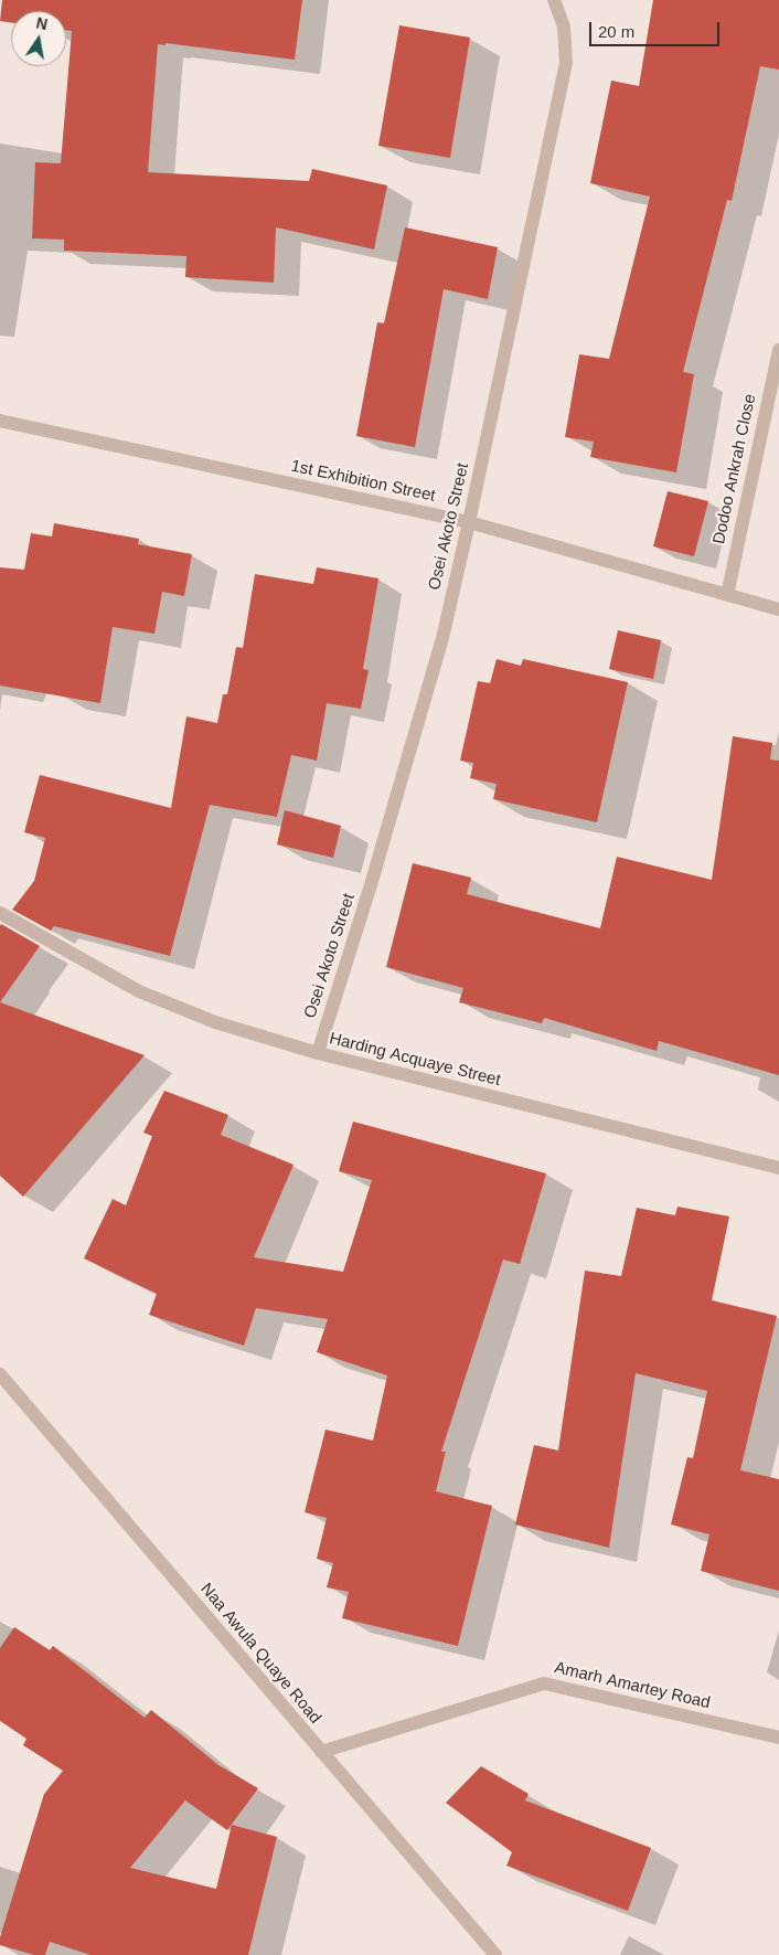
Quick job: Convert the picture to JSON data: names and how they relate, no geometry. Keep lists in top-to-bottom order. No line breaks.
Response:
{"streets":{"street":["Dodoo Ankrah Close","1st Exhibition Street","Osei Akoto Street","Harding Acquaye Street","Naa Awula Quaye Road","Amarh Amartey Road"]},"crossings":[["Dodoo Ankrah Close","1st Exhibition Street"],["1st Exhibition Street","Osei Akoto Street"],["Osei Akoto Street","Harding Acquaye Street"],["Naa Awula Quaye Road","Amarh Amartey Road"]],"scale_bar":"20 m","north":"top"}
